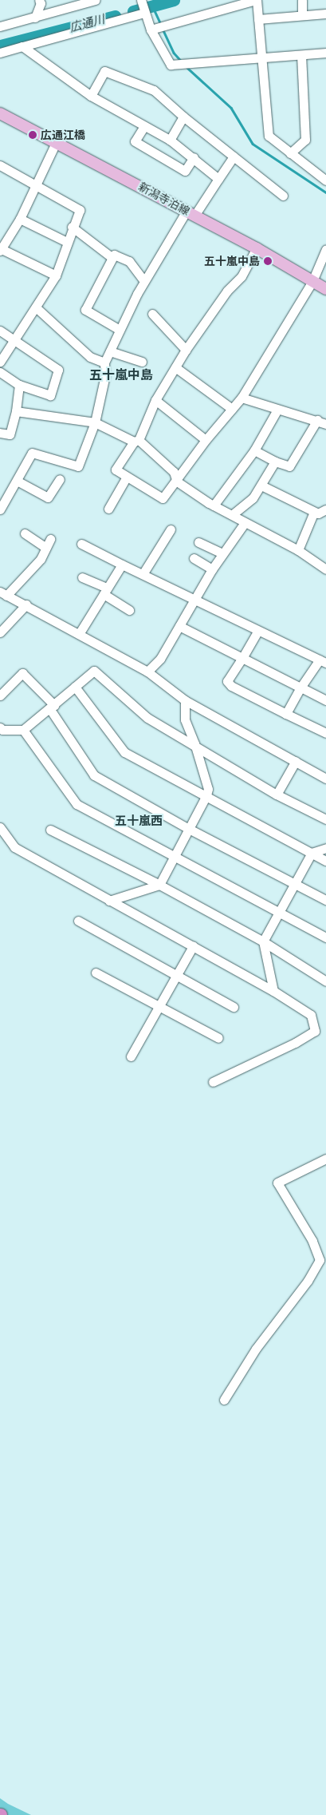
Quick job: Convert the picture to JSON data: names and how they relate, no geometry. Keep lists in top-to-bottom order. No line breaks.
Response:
{"streets":{"main road":["新潟寺泊線"]},"districts":["五十嵐中島","五十嵐西"],"water":["広通川"],"places":["広通江橋","五十嵐中島"]}
